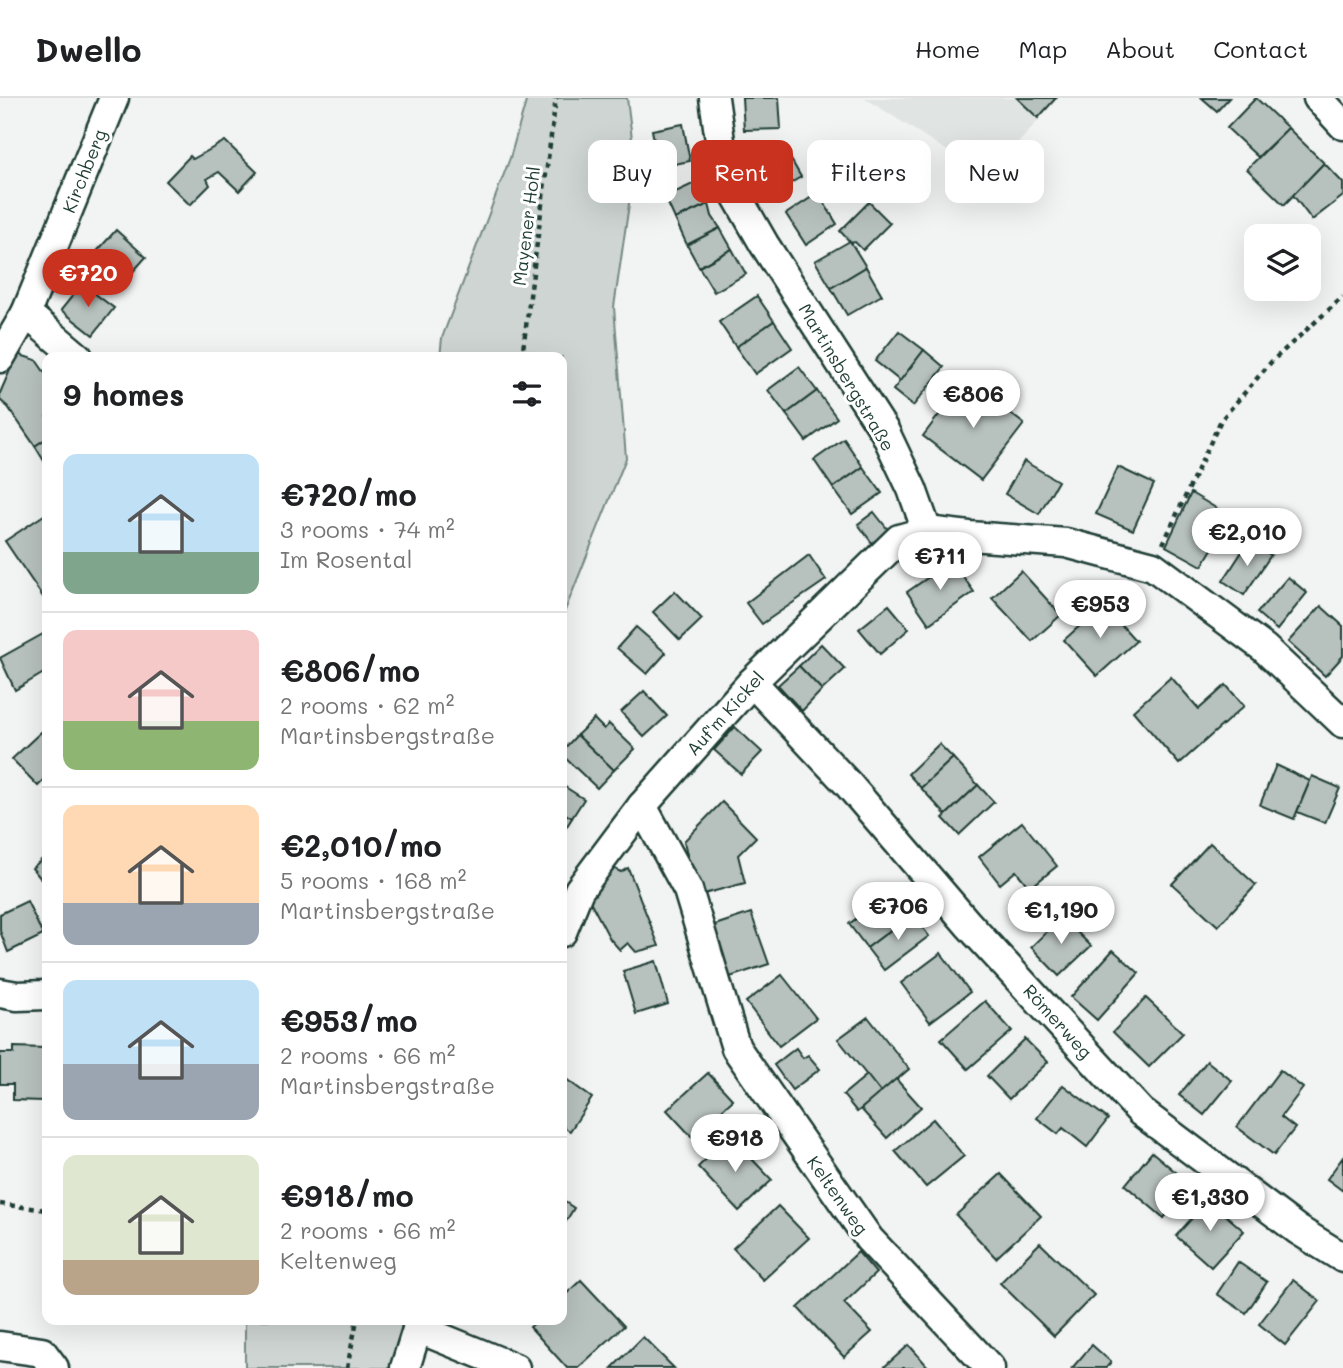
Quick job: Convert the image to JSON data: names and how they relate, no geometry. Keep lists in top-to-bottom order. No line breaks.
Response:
{"streets":{"street":["Kirchberg","Martinsbergstraße","Auf'm Kickel","Römerweg","Keltenweg"],"path":["Mayener Hohl"]},"crossings":[["Martinsbergstraße","Auf'm Kickel"],["Auf'm Kickel","Römerweg"],["Auf'm Kickel","Keltenweg"]],"page":{"header":"Dwello","nav":["Home","Map","About","Contact"],"chip":["Buy","Rent","Filters","New"],"price":["€720","€806","€2,010","€711","€953","€706","€1,190","€918","€1,330"],"heading":"9 homes","list":[{"name":"€720/mo","note":"3 rooms · 74 m² · Im Rosental"},{"name":"€806/mo","note":"2 rooms · 62 m² · Martinsbergstraße"},{"name":"€2,010/mo","note":"5 rooms · 168 m² · Martinsbergstraße"},{"name":"€953/mo","note":"2 rooms · 66 m² · Martinsbergstraße"},{"name":"€918/mo","note":"2 rooms · 66 m² · Keltenweg"}]}}
